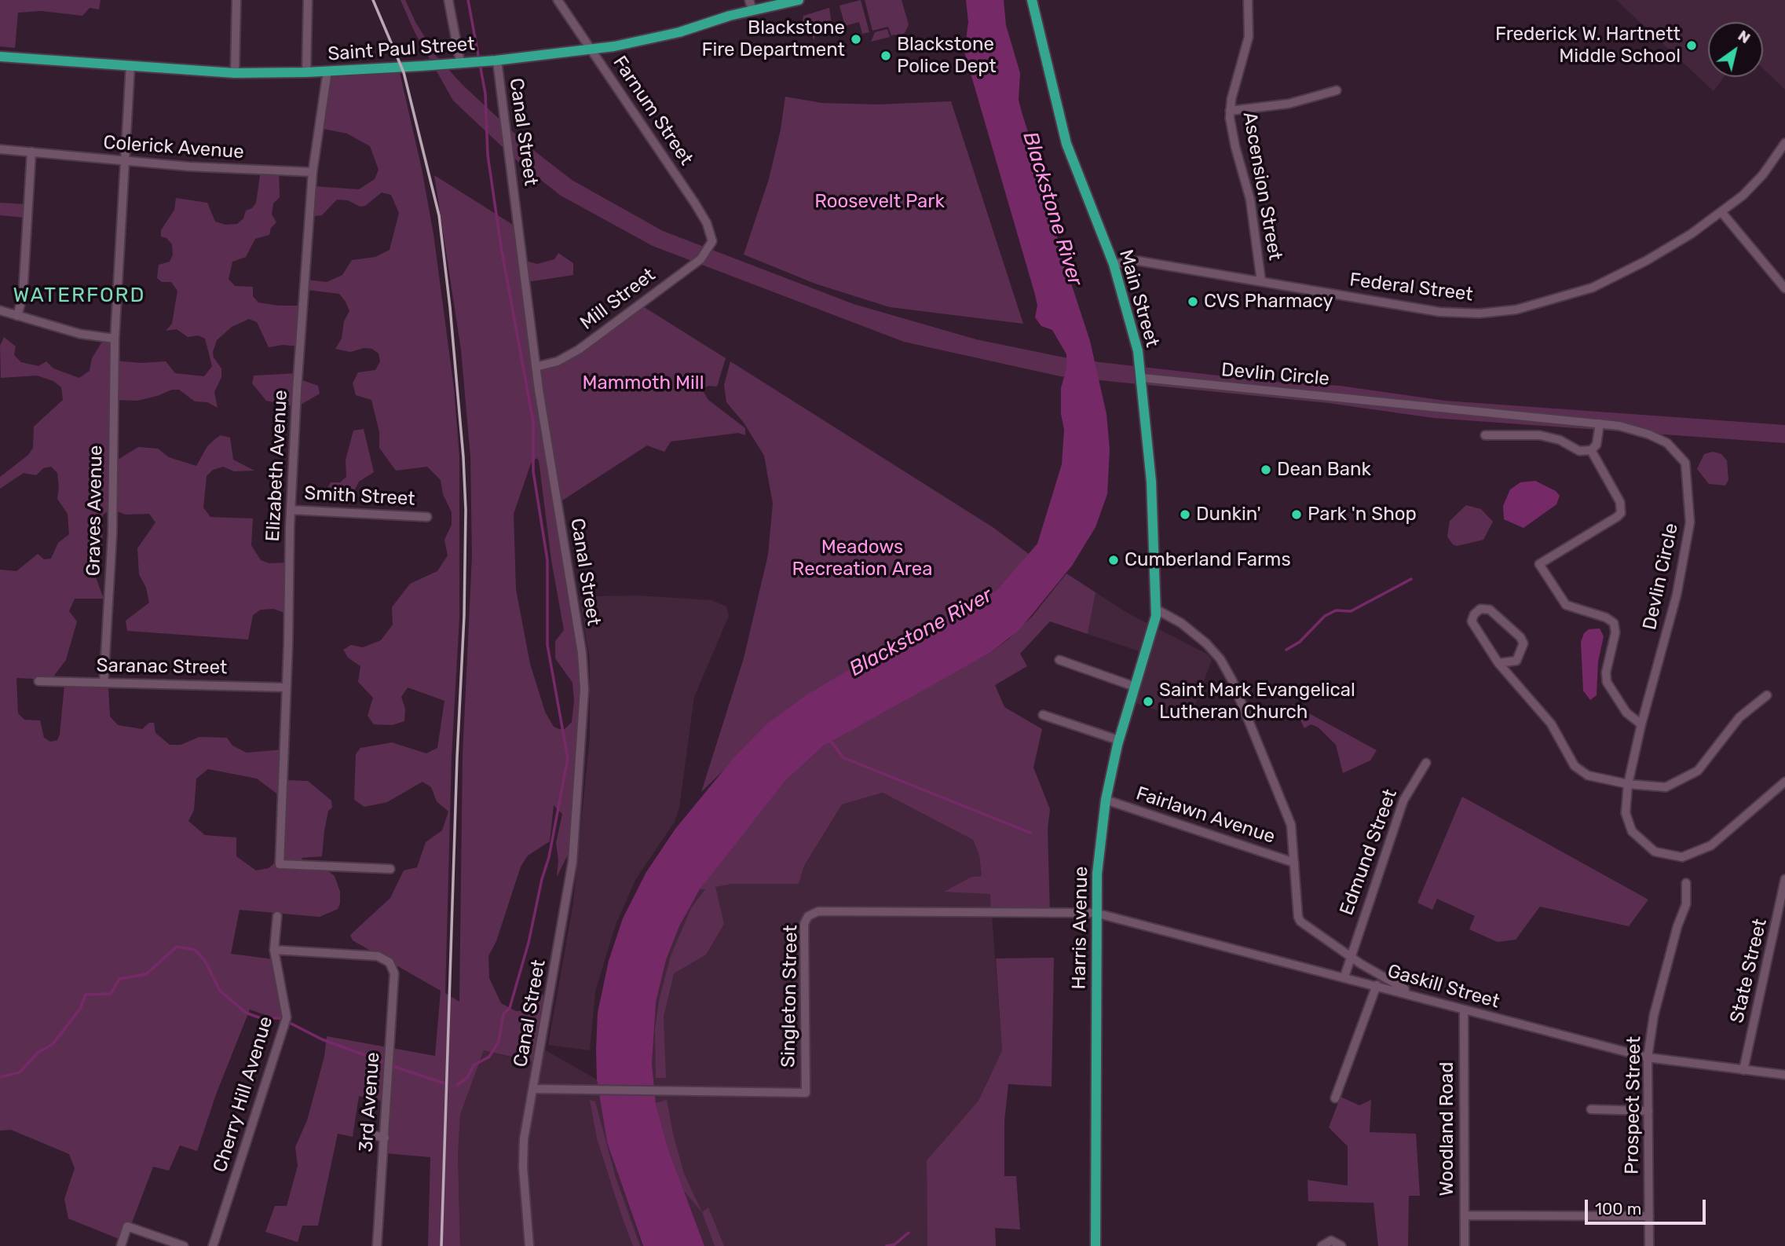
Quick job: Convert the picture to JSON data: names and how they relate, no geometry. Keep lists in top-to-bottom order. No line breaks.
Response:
{"streets":{"main road":["Saint Paul Street","Main Street","Harris Avenue"],"street":["Farnum Street","Canal Street","Colerick Avenue","Ascension Street","Federal Street","Mill Street","Devlin Circle","Elizabeth Avenue","Smith Street","Graves Avenue","Saranac Street","Fairlawn Avenue","Edmund Street","State Street","Gaskill Street","Singleton Street","Cherry Hill Avenue","3rd Avenue","Prospect Street","Woodland Road"]},"crossings":[["Saint Paul Street","Farnum Street"],["Saint Paul Street","Canal Street"],["Saint Paul Street","Elizabeth Avenue"],["Saint Paul Street","Graves Avenue"],["Farnum Street","Mill Street"],["Canal Street","Mill Street"],["Canal Street","Singleton Street"],["Colerick Avenue","Elizabeth Avenue"],["Colerick Avenue","Graves Avenue"],["Ascension Street","Federal Street"],["Federal Street","Main Street"],["Main Street","Devlin Circle"],["Main Street","Harris Avenue"],["Elizabeth Avenue","Smith Street"],["Elizabeth Avenue","Saranac Street"],["Graves Avenue","Saranac Street"],["Fairlawn Avenue","Harris Avenue"],["Edmund Street","Gaskill Street"],["Harris Avenue","Gaskill Street"],["Harris Avenue","Singleton Street"],["State Street","Gaskill Street"],["Gaskill Street","Singleton Street"],["Gaskill Street","Prospect Street"],["Gaskill Street","Woodland Road"],["Cherry Hill Avenue","3rd Avenue"]],"districts":["WATERFORD"],"water":["Blackstone River"],"parks":["Roosevelt Park","Mammoth Mill","Meadows Recreation Area"],"places":["Blackstone Fire Department","Frederick W. Hartnett Middle School","Blackstone Police Dept","CVS Pharmacy","Dean Bank","Dunkin'","Park 'n Shop","Cumberland Farms","Saint Mark Evangelical Lutheran Church"],"scale_bar":"100 m","north":"top right"}
